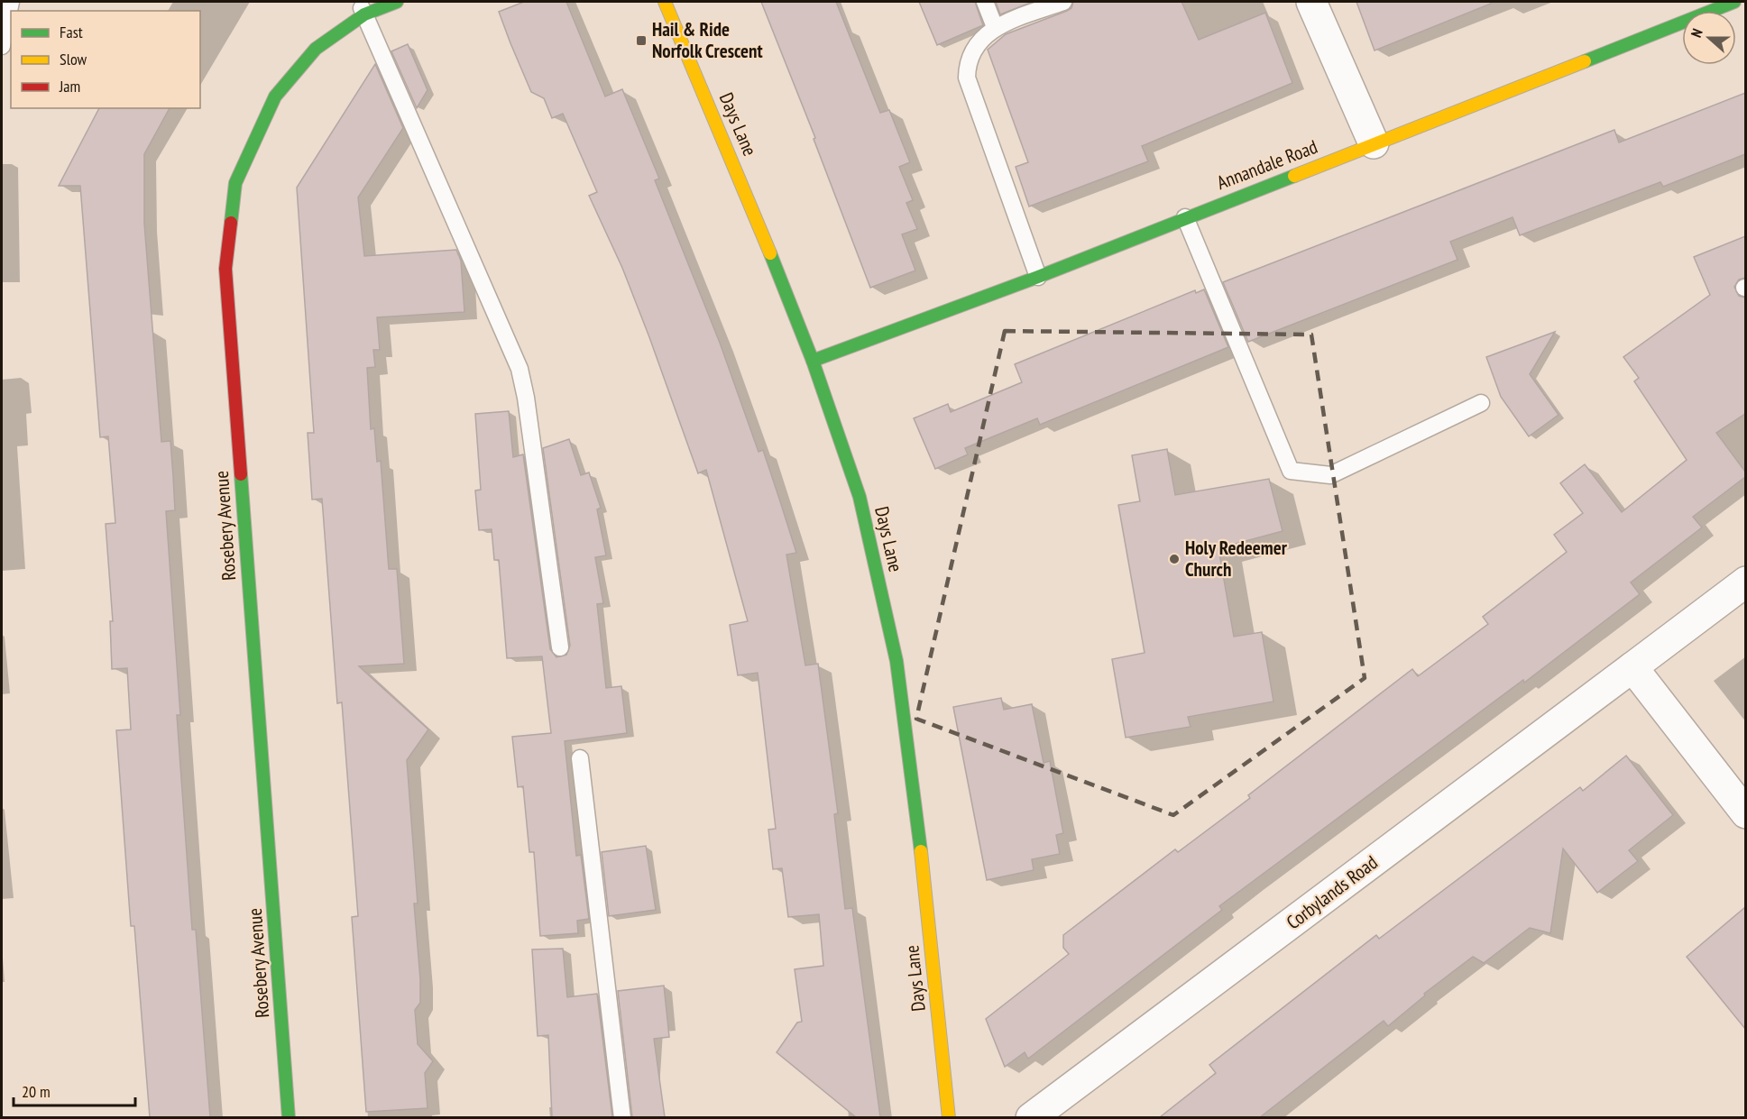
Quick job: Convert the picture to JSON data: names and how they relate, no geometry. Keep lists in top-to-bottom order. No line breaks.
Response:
{"streets":{"street":["Days Lane","Annandale Road","Rosebery Avenue","Corbylands Road"]},"crossings":[["Days Lane","Annandale Road"]],"places":{"transit":["Hail & Ride Norfolk Crescent"],"other":["Holy Redeemer Church"]},"legend":["Fast","Slow","Jam"],"scale_bar":"20 m","north":"left"}
